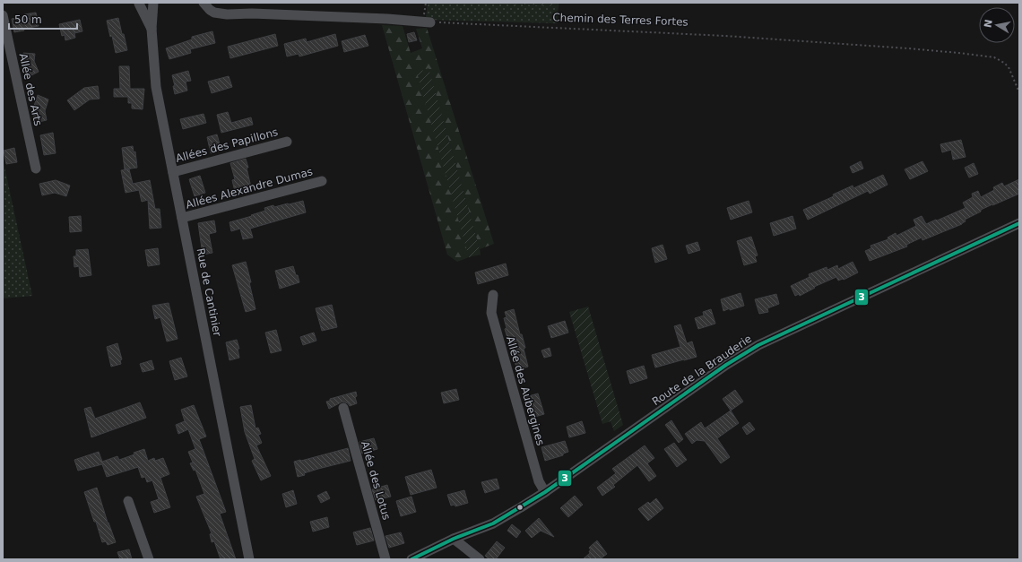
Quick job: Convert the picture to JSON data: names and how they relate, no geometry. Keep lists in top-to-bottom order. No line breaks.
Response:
{"streets":{"street":["Allée des Arts","Allées des Papillons","Allées Alexandre Dumas","Rue de Cantinier","Route de la Brauderie","Allée des Aubergines","Allée des Lotus"],"path":["Chemin des Terres Fortes"]},"crossings":[["Allées des Papillons","Rue de Cantinier"],["Allées Alexandre Dumas","Rue de Cantinier"],["Route de la Brauderie","Allée des Aubergines"]],"lines":["transit line 3"],"scale_bar":"50 m","north":"left"}
